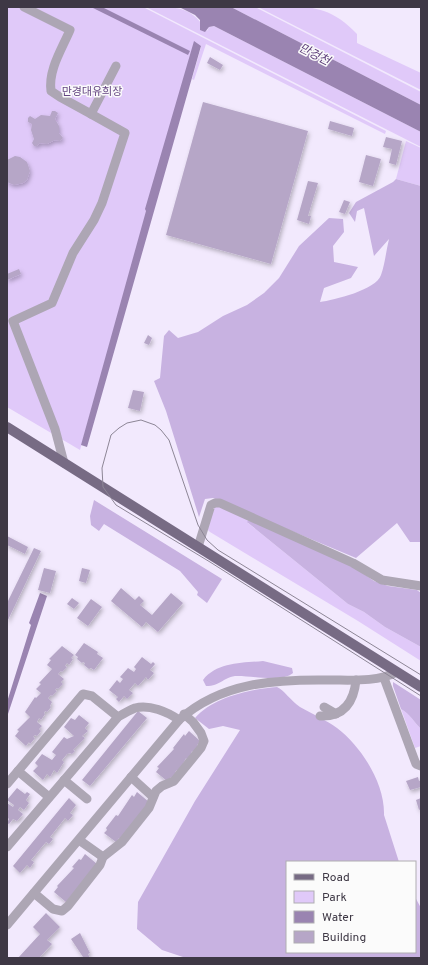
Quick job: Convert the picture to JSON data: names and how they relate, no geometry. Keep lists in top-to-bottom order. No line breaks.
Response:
{"water":["만겅천"],"parks":["만경대유희장"],"legend":["Road","Park","Water","Building"]}
